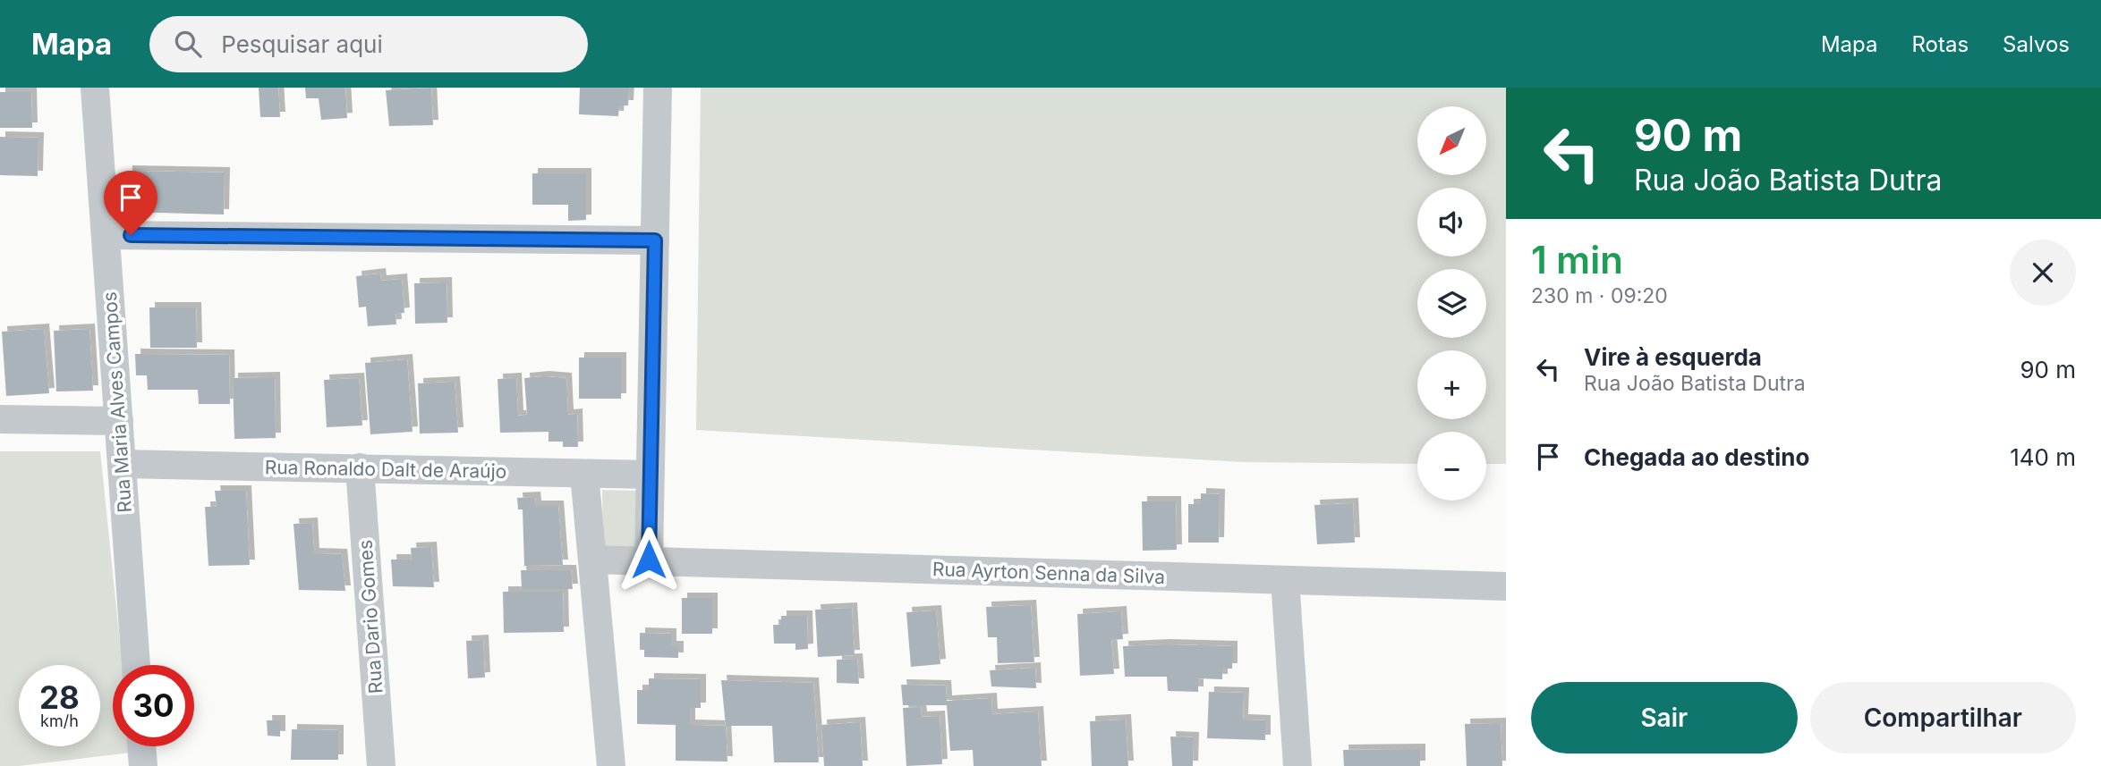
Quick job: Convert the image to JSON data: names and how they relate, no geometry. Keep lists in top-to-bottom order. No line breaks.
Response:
{"streets":{"street":["Rua Maria Alves Campos","Rua Ronaldo Dalt de Araújo","Rua Ayrton Senna da Silva","Rua Dario Gomes"]},"crossings":[["Rua Maria Alves Campos","Rua Ronaldo Dalt de Araújo"],["Rua Ronaldo Dalt de Araújo","Rua Dario Gomes"]],"north":"bottom left","page":{"header":"Mapa","search":"Pesquisar aqui","nav":["Mapa","Rotas","Salvos"],"turn":["90 m","Rua João Batista Dutra"],"map_buttons":["+","−"],"heading":["1 min","230 m · 09:20"],"list":[{"name":"Vire à esquerda","note":"Rua João Batista Dutra","value":"90 m"},{"name":"Chegada ao destino","value":"140 m"}],"speed":"28 km/h","limit":"30","buttons":["Sair","Compartilhar"]}}
